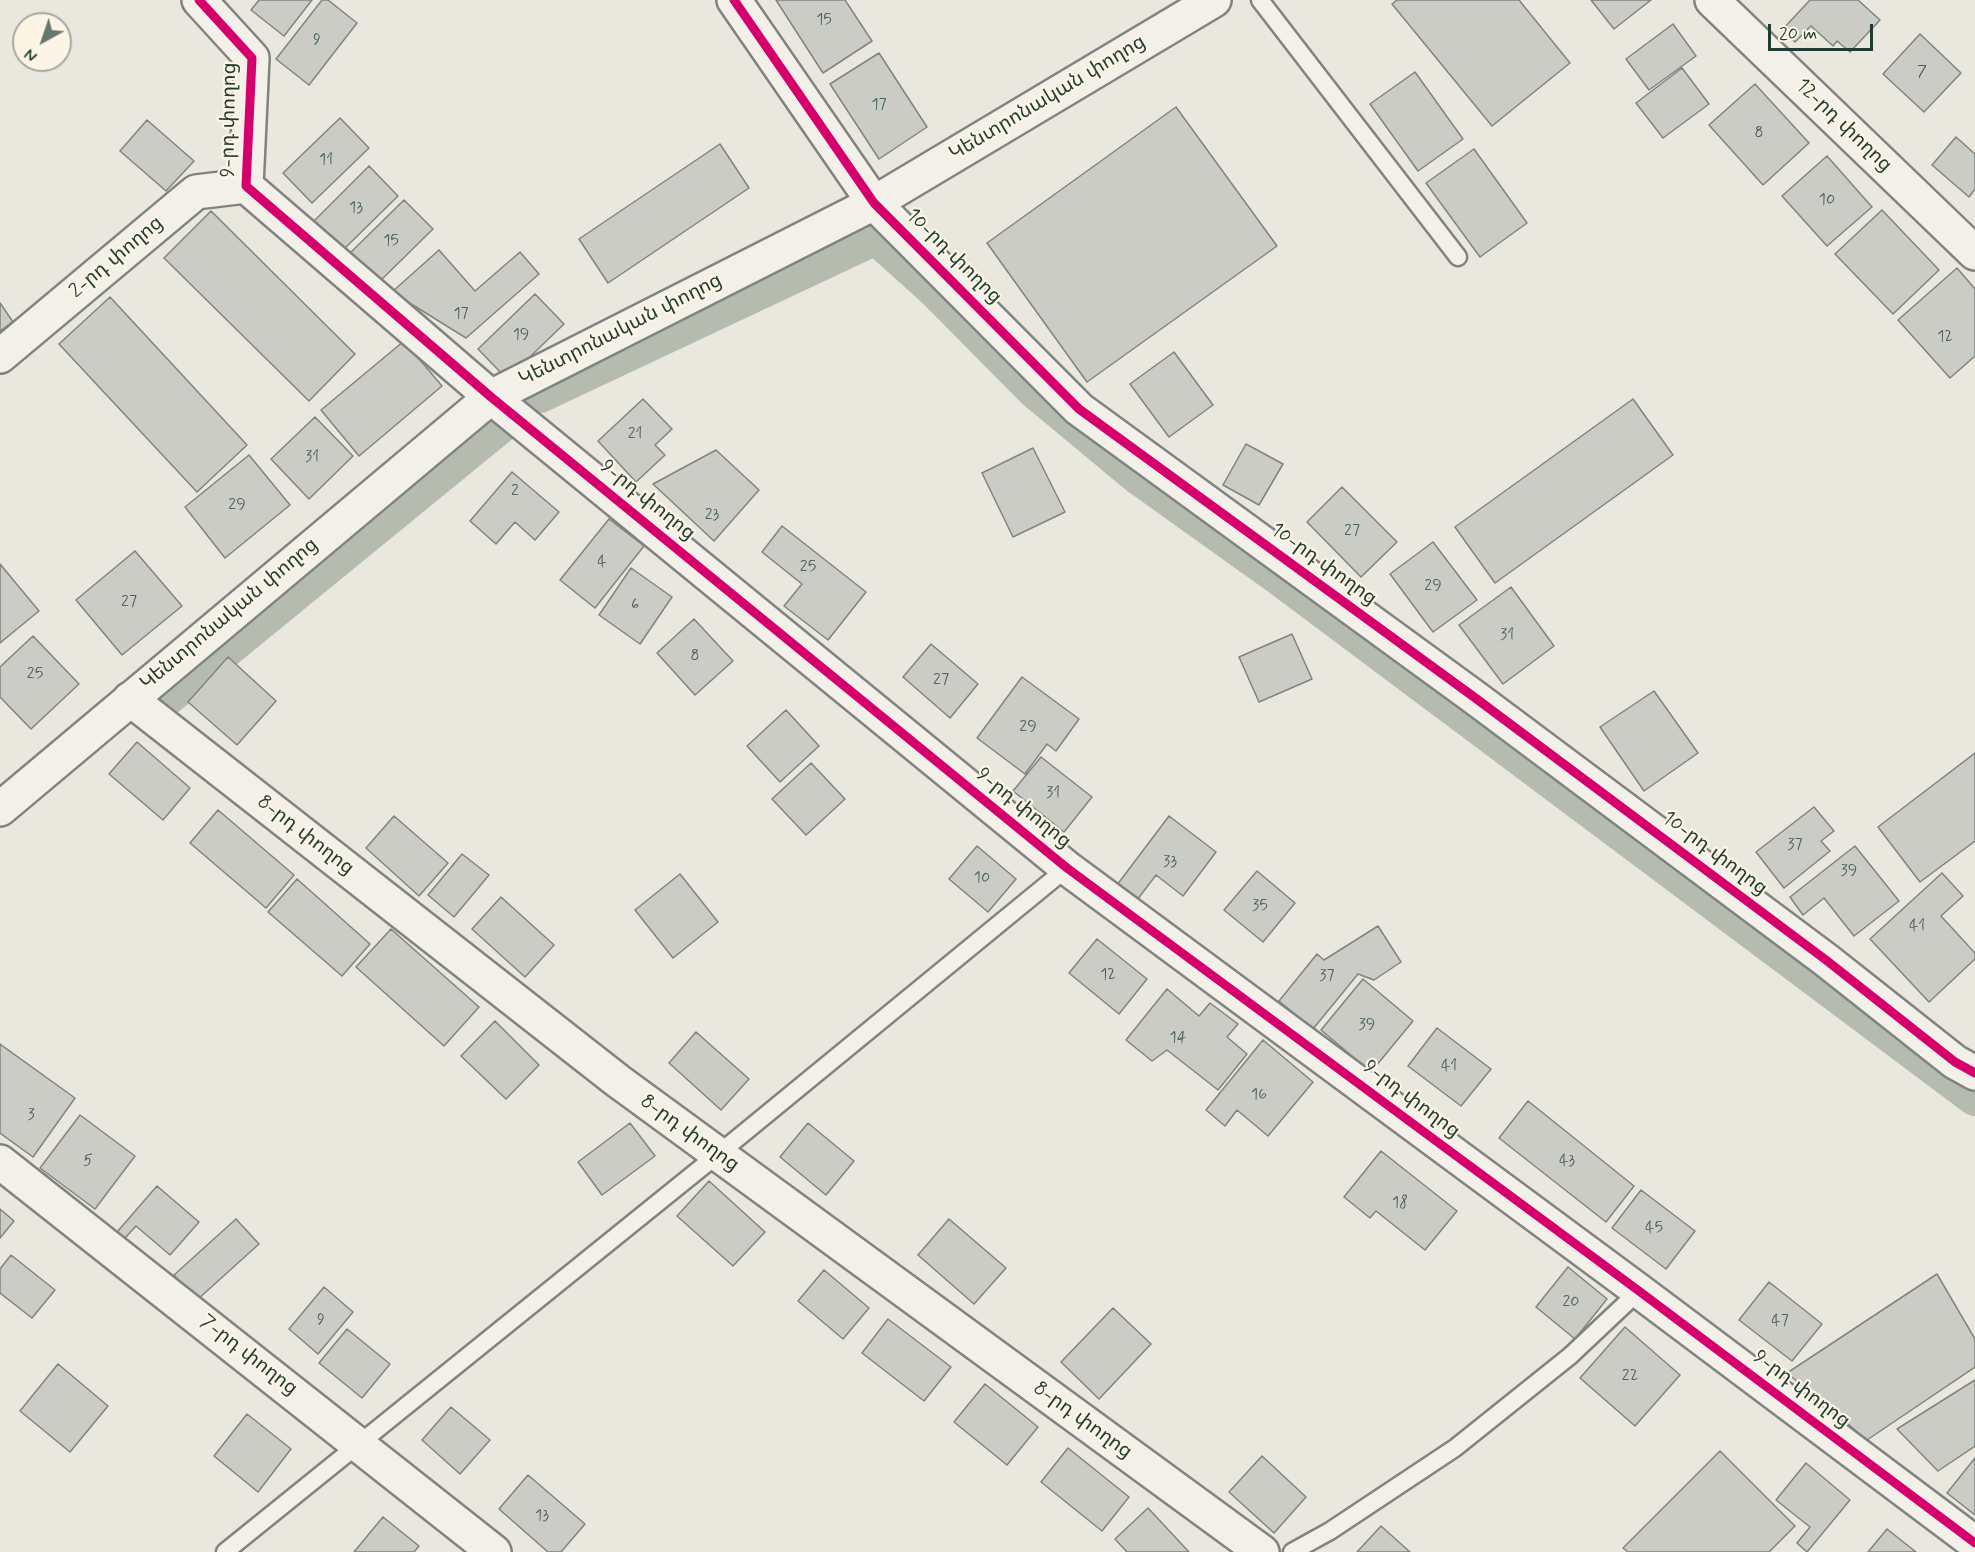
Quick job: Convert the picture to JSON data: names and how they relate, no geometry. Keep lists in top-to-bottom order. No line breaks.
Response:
{"streets":{"street":["Կենտրոնական փողոց","9-րդ փողոց","12-րդ փողոց","10-րդ փողոց","2-րդ փողոց","8-րդ փողոց","7-րդ փողոց"]},"crossings":[["Կենտրոնական փողոց","9-րդ փողոց"],["Կենտրոնական փողոց","10-րդ փողոց"],["Կենտրոնական փողոց","8-րդ փողոց"],["9-րդ փողոց","2-րդ փողոց"]],"house_numbers":["15","9","7","17","8","11","10","13","15","17","19","12","21","31","2","29","23","27","4","25","29","27","6","31","8","25","27","29","31","37","33","39","10","35","41","12","37","39","14","41","16","3","5","43","18","45","20","9","47","22","13"],"scale_bar":"20 m","north":"bottom left"}
